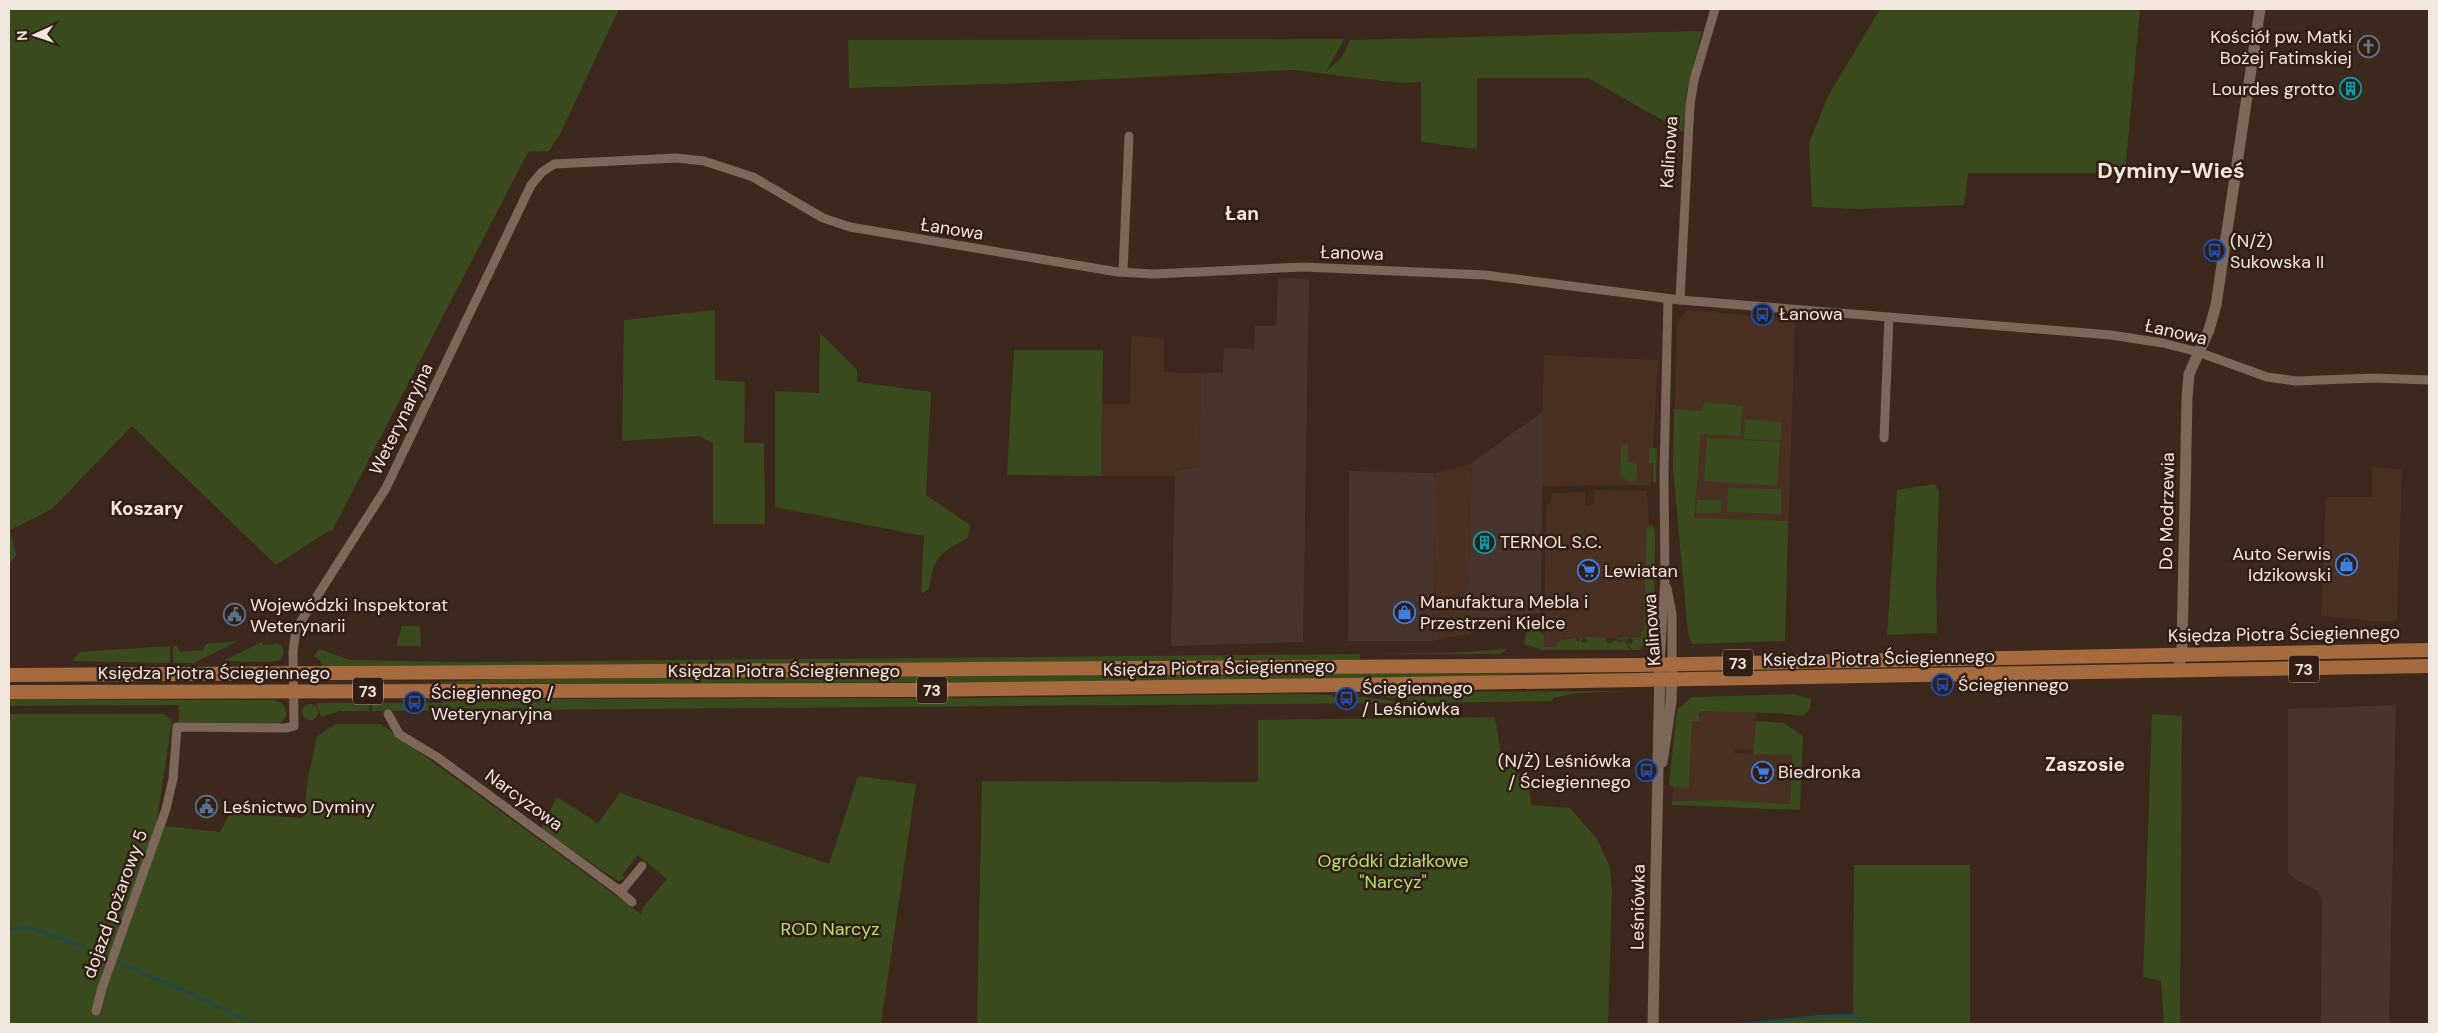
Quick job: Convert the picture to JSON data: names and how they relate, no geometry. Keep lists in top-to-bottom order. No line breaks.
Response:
{"streets":{"main road":["Księdza Piotra Ściegiennego","73"],"street":["Kalinowa","Łanowa","Weterynaryjna","Do Modrzewia","Narcyzowa","dojazd pożarowy 5","Leśniówka"]},"crossings":[["Kalinowa","Łanowa"],["Kalinowa","Księdza Piotra Ściegiennego"],["Kalinowa","Leśniówka"],["Łanowa","Weterynaryjna"],["Łanowa","Do Modrzewia"],["Weterynaryjna","Księdza Piotra Ściegiennego"],["Weterynaryjna","dojazd pożarowy 5"],["Do Modrzewia","Księdza Piotra Ściegiennego"],["Księdza Piotra Ściegiennego","dojazd pożarowy 5"],["Księdza Piotra Ściegiennego","Leśniówka"]],"districts":["Dyminy-Wieś","Łan","Koszary","Zaszosie"],"parks":["Ogródki działkowe \"Narcyz\"","ROD Narcyz"],"places":{"church":["Kościół pw. Matki Bożej Fatimskiej"],"building":["Lourdes grotto","TERNOL S.C."],"bus stop":["(N/Ż) Sukowska II","Łanowa","Ściegiennego","Ściegiennego / Leśniówka","Ściegiennego / Weterynaryjna","(N/Ż) Leśniówka / Ściegiennego"],"shop":["Auto Serwis Idzikowski","Manufaktura Mebla i Przestrzeni Kielce"],"supermarket":["Lewiatan","Biedronka"],"public building":["Wojewódzki Inspektorat Weterynarii","Leśnictwo Dyminy"]},"north":"left"}
